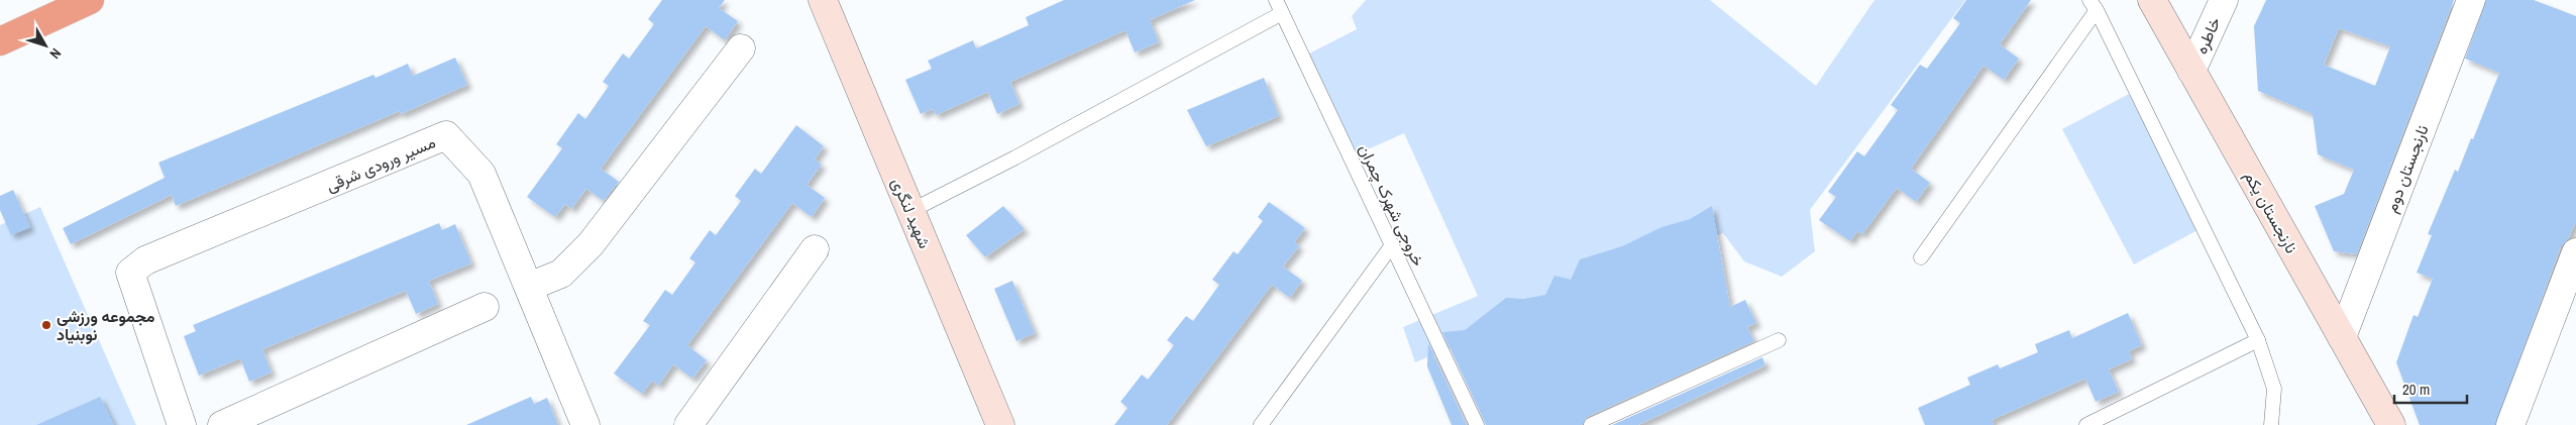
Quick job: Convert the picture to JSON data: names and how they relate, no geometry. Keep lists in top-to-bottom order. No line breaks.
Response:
{"streets":{"main road":["نارنجستان یکم","شهید لنگری"],"street":["خاطره","مسیر ورودی شرقی","نارنجستان دوم"],"lane":["خروجی شهرک چمران"]},"crossings":[["خاطره","نارنجستان یکم"],["نارنجستان دوم","نارنجستان یکم"]],"places":["مجموعه ورزشی نوبنیاد"],"scale_bar":"20 m","north":"bottom right"}
